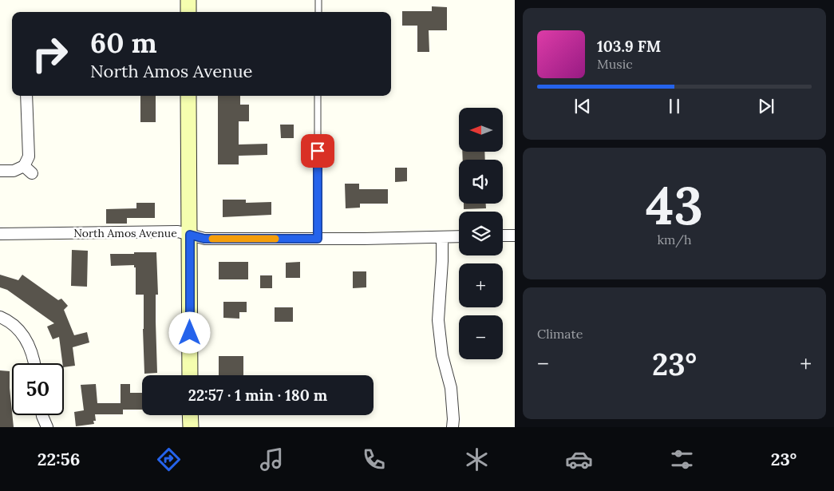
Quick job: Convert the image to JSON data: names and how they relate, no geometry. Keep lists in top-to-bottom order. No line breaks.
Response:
{"streets":{"street":["North Amos Avenue"]},"north":"left","page":{"turn":["60 m","North Amos Avenue"],"song":["103.9 FM","Music"],"map_buttons":["+","−"],"tile":[["43","km/h"],"Climate"],"heat":["−","23°","+"],"limit":"50","trip":"22:57 · 1 min · 180 m","tabs":["22:56","23°"]}}
